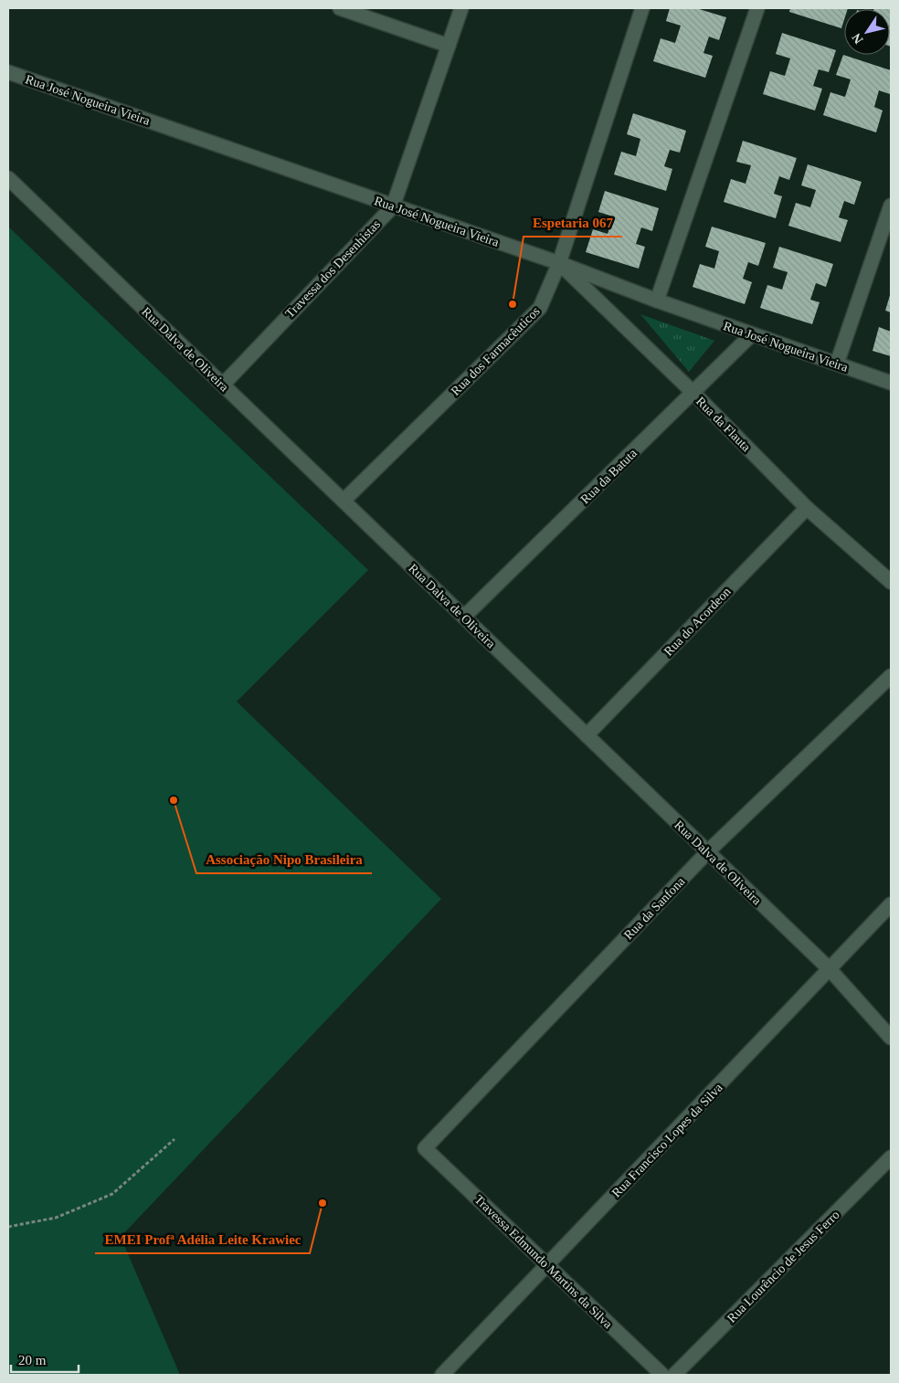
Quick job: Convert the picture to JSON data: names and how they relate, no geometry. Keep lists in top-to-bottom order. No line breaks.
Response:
{"streets":{"street":["Rua José Nogueira Vieira","Travessa dos Desenhistas","Rua Dalva de Oliveira","Rua dos Farmacêuticos","Rua da Flauta","Rua da Batuta","Rua do Acordeon","Rua da Sanfona","Rua Francisco Lopes da Silva","Travessa Edmundo Martins da Silva","Rua Lourêncio de Jesus Ferro"]},"crossings":[["Rua José Nogueira Vieira","Travessa dos Desenhistas"],["Rua José Nogueira Vieira","Rua dos Farmacêuticos"],["Rua José Nogueira Vieira","Rua da Flauta"],["Rua José Nogueira Vieira","Rua da Batuta"],["Travessa dos Desenhistas","Rua Dalva de Oliveira"],["Rua Dalva de Oliveira","Rua dos Farmacêuticos"],["Rua Dalva de Oliveira","Rua da Batuta"],["Rua Dalva de Oliveira","Rua do Acordeon"],["Rua Dalva de Oliveira","Rua da Sanfona"],["Rua Dalva de Oliveira","Rua Francisco Lopes da Silva"],["Rua dos Farmacêuticos","Rua da Flauta"],["Rua da Flauta","Rua da Batuta"],["Rua da Flauta","Rua do Acordeon"],["Rua da Sanfona","Travessa Edmundo Martins da Silva"],["Rua Francisco Lopes da Silva","Travessa Edmundo Martins da Silva"]],"places":["Espetaria 067","Associação Nipo Brasileira","EMEI Profª Adélia Leite Krawiec"],"scale_bar":"20 m","north":"bottom left"}
